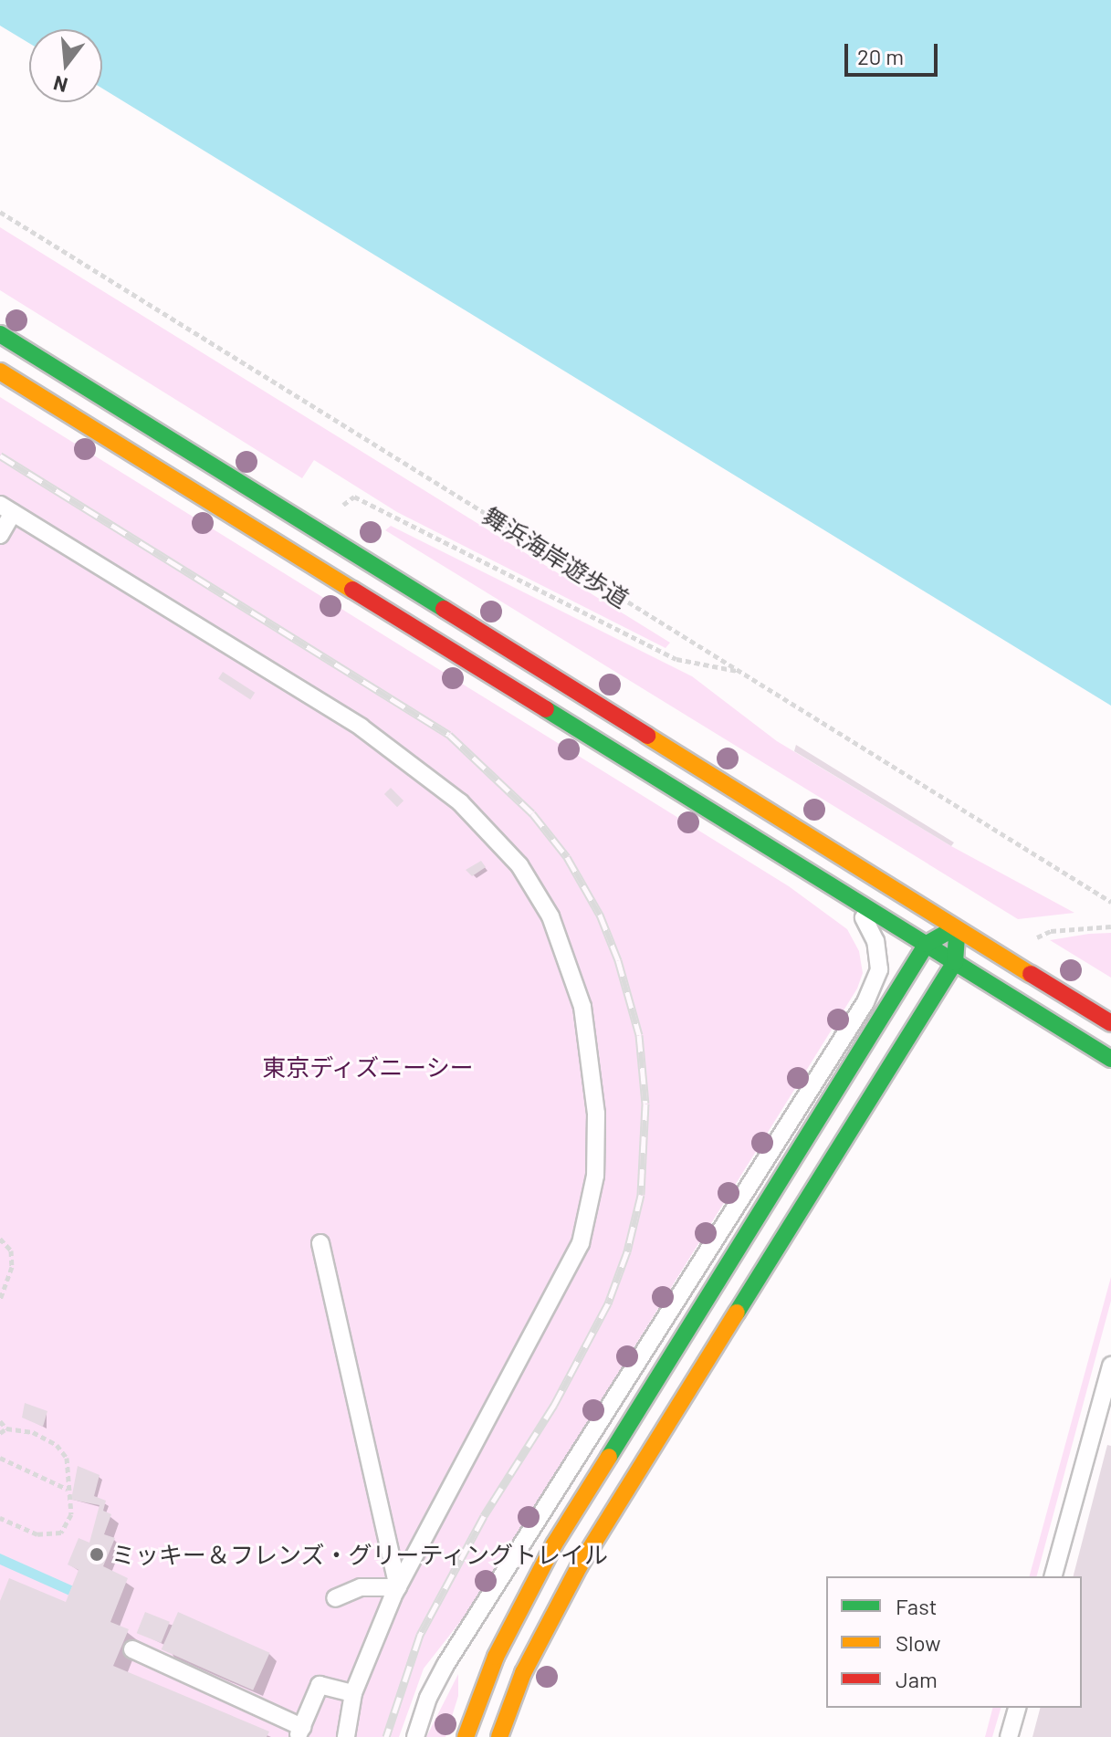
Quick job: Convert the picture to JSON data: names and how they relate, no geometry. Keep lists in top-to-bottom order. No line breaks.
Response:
{"streets":{"path":["舞浜海岸遊歩道"]},"parks":["東京ディズニーシー"],"places":["ミッキー＆フレンズ・グリーティングトレイル"],"legend":["Fast","Slow","Jam"],"scale_bar":"20 m","north":"bottom"}
